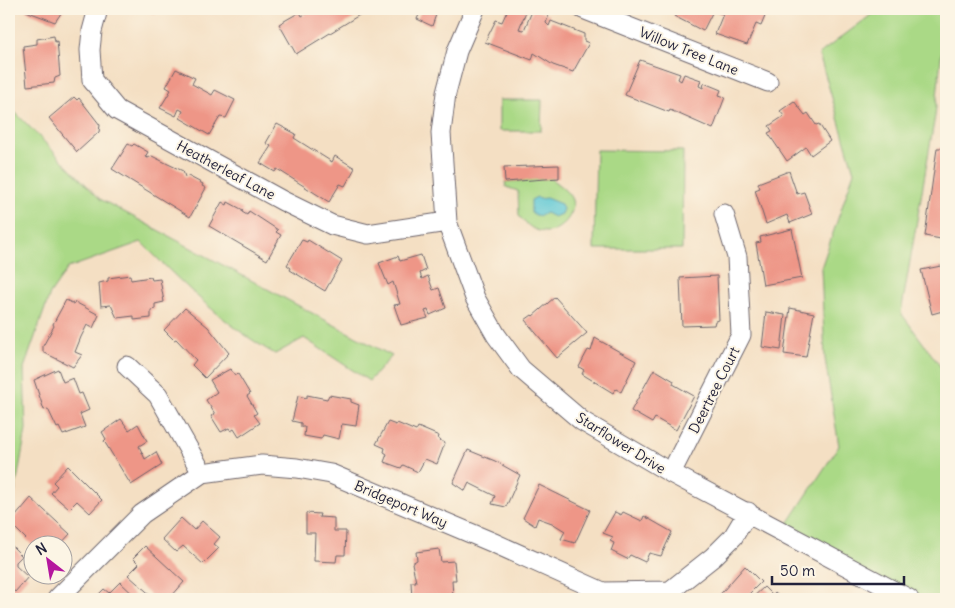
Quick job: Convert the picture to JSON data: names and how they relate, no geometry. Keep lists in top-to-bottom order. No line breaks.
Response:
{"streets":{"street":["Willow Tree Lane","Heatherleaf Lane","Deertree Court","Starflower Drive","Bridgeport Way"]},"crossings":[["Heatherleaf Lane","Starflower Drive"],["Deertree Court","Starflower Drive"],["Starflower Drive","Bridgeport Way"]],"scale_bar":"50 m","north":"top left"}
